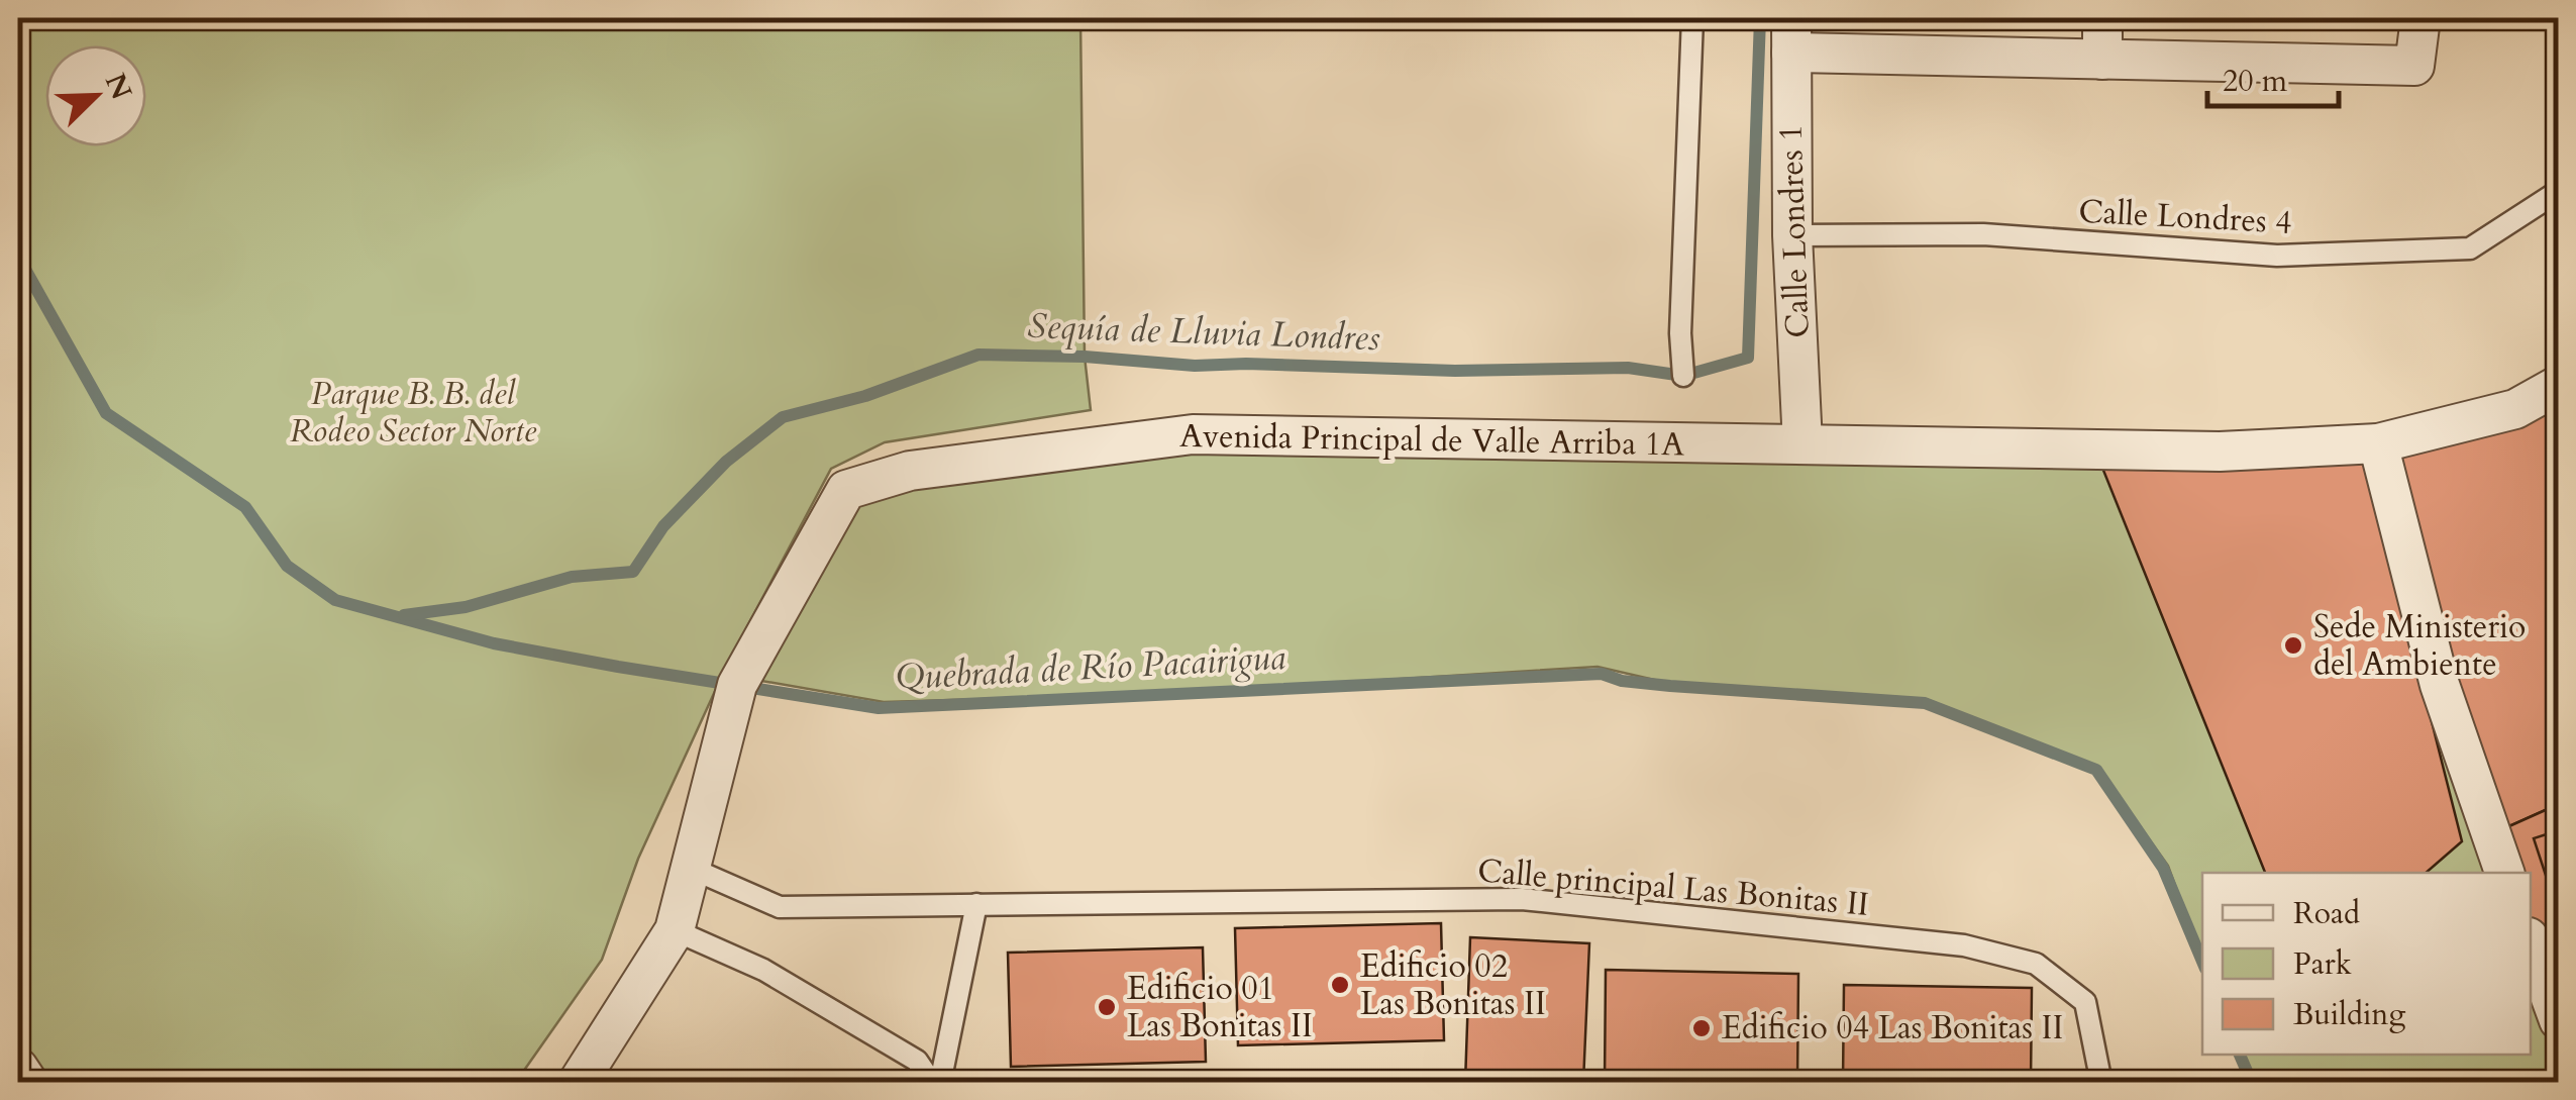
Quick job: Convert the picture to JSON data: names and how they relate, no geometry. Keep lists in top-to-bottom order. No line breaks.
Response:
{"streets":{"street":["Calle Londres 1","Avenida Principal de Valle Arriba 1A"],"lane":["Calle Londres 4","Calle principal Las Bonitas II"]},"crossings":[["Calle Londres 4","Calle Londres 1"],["Calle Londres 1","Avenida Principal de Valle Arriba 1A"],["Avenida Principal de Valle Arriba 1A","Calle principal Las Bonitas II"]],"water":["Sequía de Lluvia Londres","Quebrada de Río Pacairigua"],"parks":["Parque B. B. del Rodeo Sector Norte"],"places":["Sede Ministerio del Ambiente","Edificio 02 Las Bonitas II","Edificio 01 Las Bonitas II","Edificio 04 Las Bonitas II"],"legend":["Road","Park","Building"],"scale_bar":"20 m","north":"top right"}
